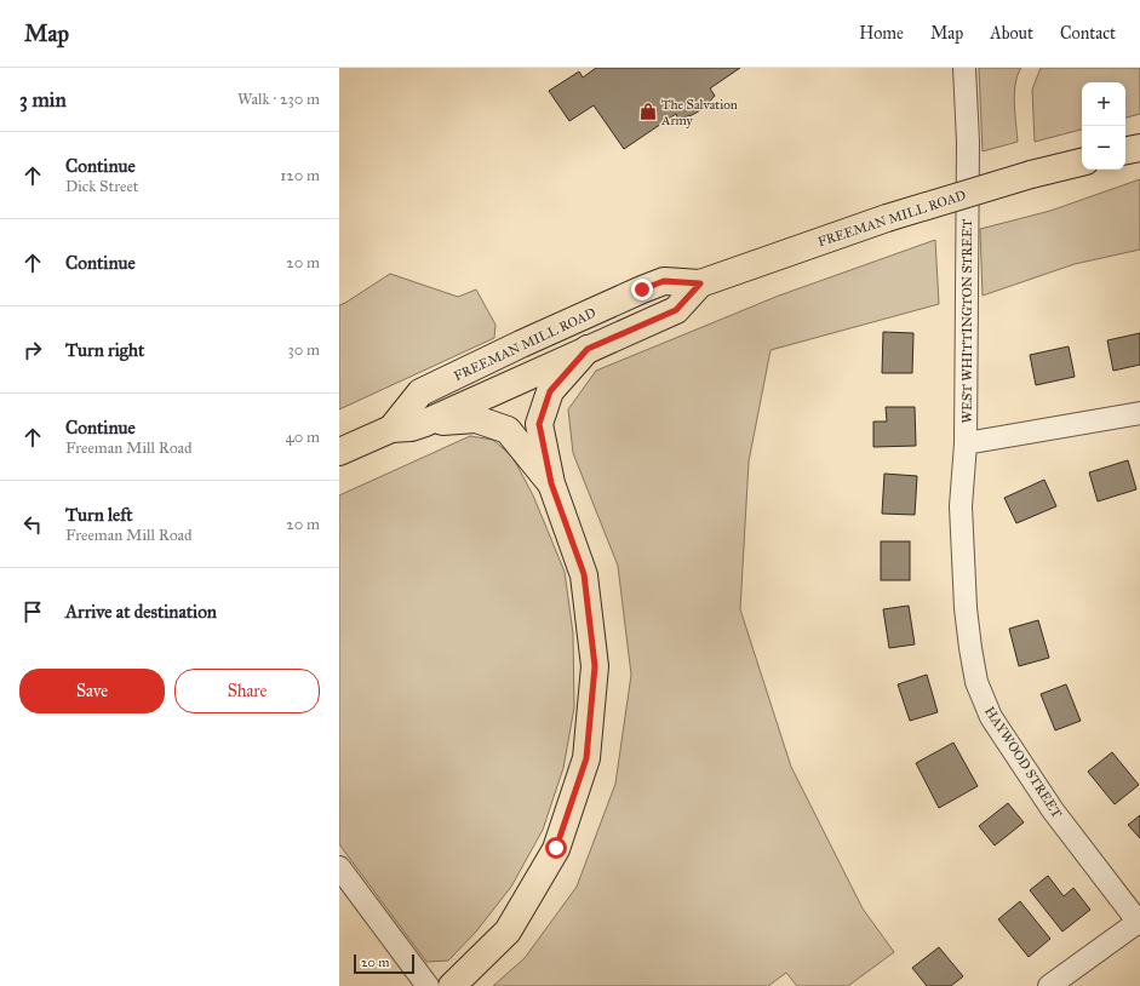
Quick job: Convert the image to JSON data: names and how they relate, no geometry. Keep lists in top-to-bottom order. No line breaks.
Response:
{"streets":{"main road":["FREEMAN MILL ROAD"],"street":["WEST WHITTINGTON STREET","HAYWOOD STREET"]},"crossings":[["WEST WHITTINGTON STREET","HAYWOOD STREET"]],"places":{"shop":["The Salvation Army"]},"scale_bar":"20 m","page":{"header":"Map","nav":["Home","Map","About","Contact"],"heading":["3 min","Walk · 230 m"],"map_buttons":["+","−"],"list":[["Continue","Dick Street","120 m"],["Continue","20 m"],["Turn right","30 m"],["Continue","Freeman Mill Road","40 m"],["Turn left","Freeman Mill Road","20 m"],"Arrive at destination"],"buttons":["Save","Share"],"scale":"20 m"}}
